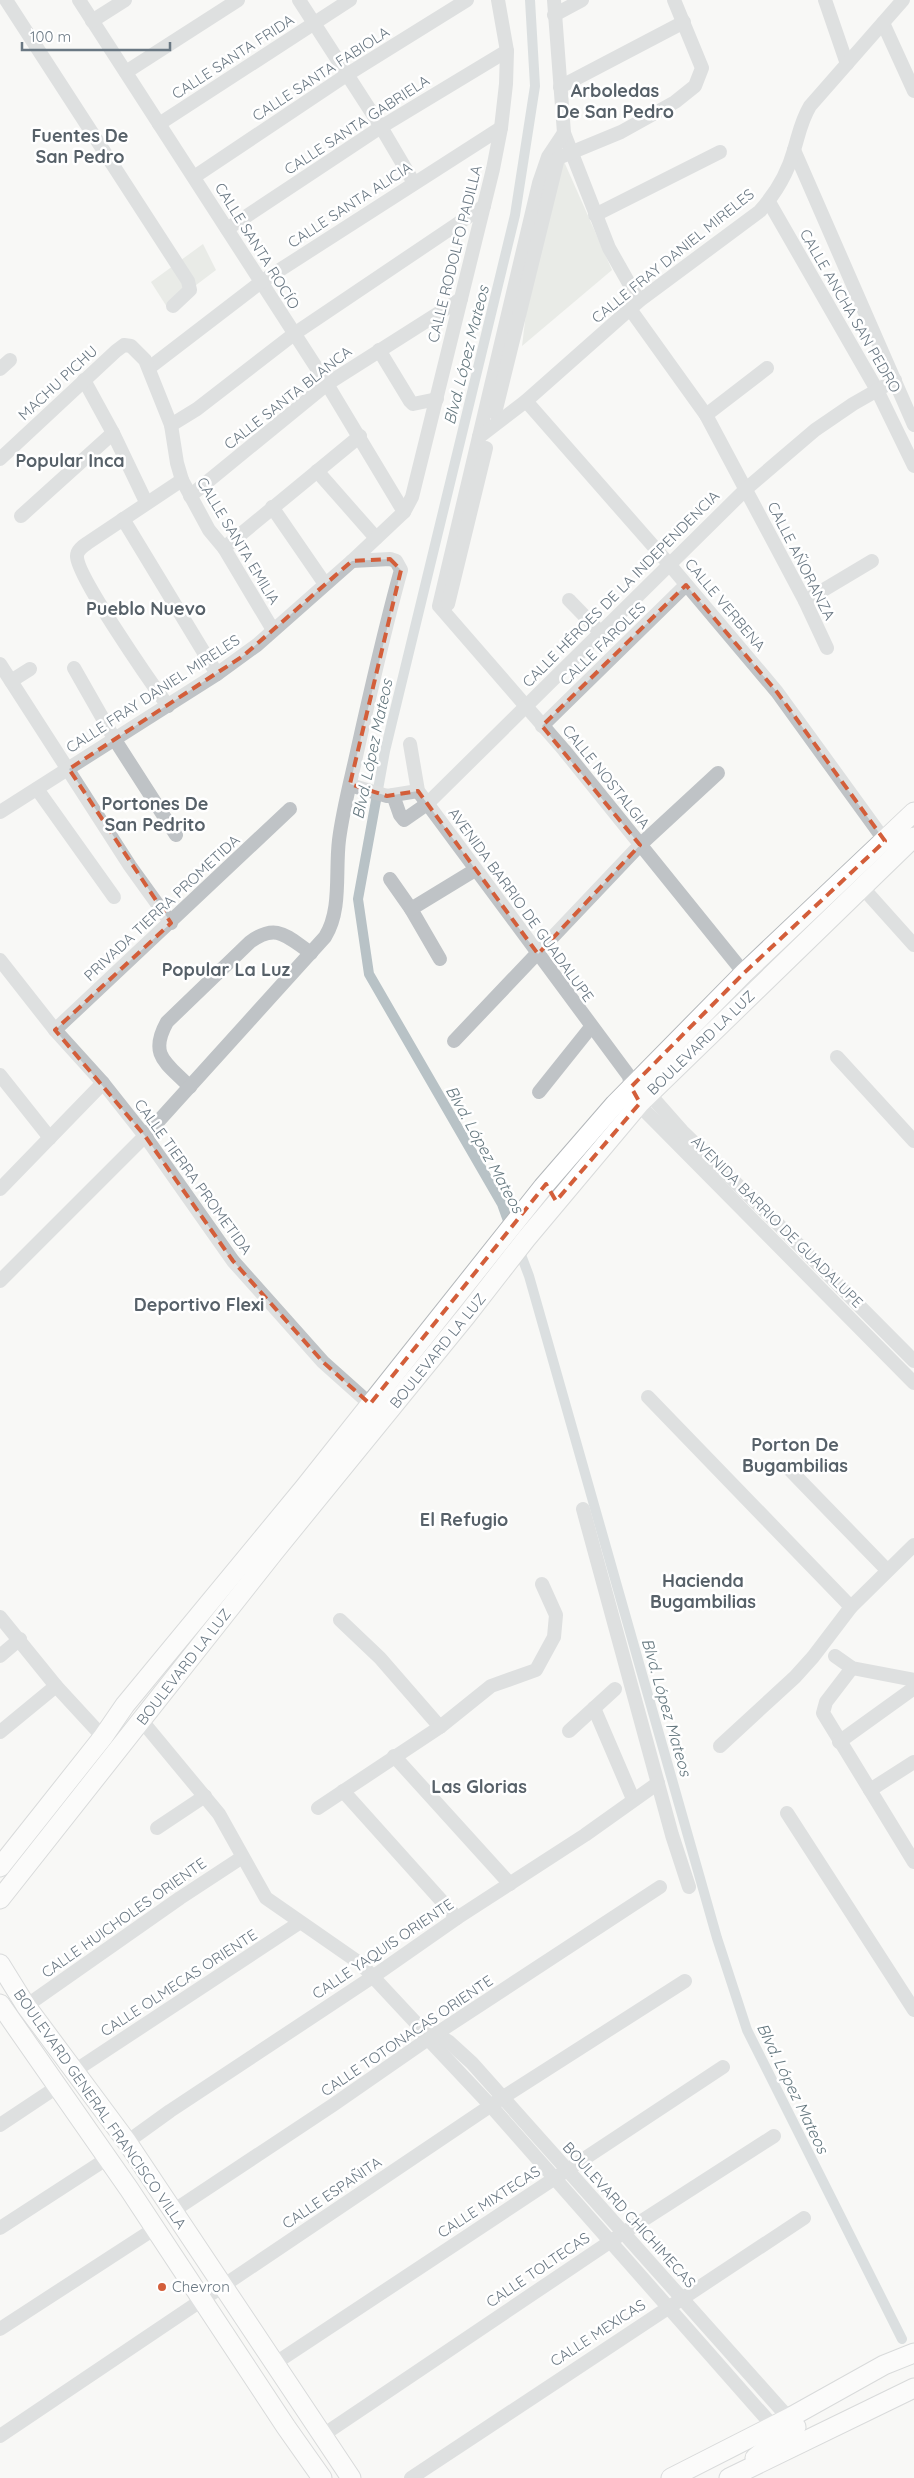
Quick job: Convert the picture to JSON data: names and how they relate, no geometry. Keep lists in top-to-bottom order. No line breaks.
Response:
{"streets":{"main road":["BOULEVARD LA LUZ","BOULEVARD GENERAL FRANCISCO VILLA"],"street":["CALLE SANTA FRIDA","CALLE SANTA FABIOLA","CALLE SANTA GABRIELA","CALLE SANTA ALICIA","CALLE SANTA ROCÍO","CALLE RODOLFO PADILLA","CALLE FRAY DANIEL MIRELES","CALLE ANCHA SAN PEDRO","MACHU PICHU","CALLE SANTA BLANCA","CALLE SANTA EMILIA","CALLE AÑORANZA","CALLE HÉROES DE LA INDEPENDENCIA","CALLE VERBENA","CALLE FAROLES","CALLE NOSTALGIA","AVENIDA BARRIO DE GUADALUPE","PRIVADA TIERRA PROMETIDA","CALLE TIERRA PROMETIDA","CALLE HUICHOLES ORIENTE","CALLE YAQUIS ORIENTE","CALLE OLMECAS ORIENTE","CALLE TOTONACAS ORIENTE","CALLE ESPAÑITA","CALLE MIXTECAS","BOULEVARD CHICHIMECAS","CALLE TOLTECAS","CALLE MEXICAS"]},"crossings":[["CALLE SANTA FRIDA","CALLE SANTA ROCÍO"],["CALLE SANTA FABIOLA","CALLE SANTA ROCÍO"],["CALLE SANTA GABRIELA","CALLE SANTA ROCÍO"],["CALLE SANTA GABRIELA","CALLE RODOLFO PADILLA"],["CALLE SANTA ALICIA","CALLE SANTA ROCÍO"],["CALLE SANTA ALICIA","CALLE RODOLFO PADILLA"],["CALLE SANTA ALICIA","CALLE SANTA EMILIA"],["CALLE SANTA ROCÍO","CALLE RODOLFO PADILLA"],["CALLE SANTA ROCÍO","CALLE FRAY DANIEL MIRELES"],["CALLE SANTA ROCÍO","CALLE SANTA BLANCA"],["CALLE RODOLFO PADILLA","CALLE FRAY DANIEL MIRELES"],["CALLE RODOLFO PADILLA","CALLE SANTA BLANCA"],["CALLE FRAY DANIEL MIRELES","CALLE ANCHA SAN PEDRO"],["CALLE FRAY DANIEL MIRELES","CALLE SANTA EMILIA"],["CALLE FRAY DANIEL MIRELES","CALLE AÑORANZA"],["CALLE FRAY DANIEL MIRELES","CALLE VERBENA"],["CALLE ANCHA SAN PEDRO","CALLE HÉROES DE LA INDEPENDENCIA"],["MACHU PICHU","CALLE SANTA EMILIA"],["CALLE SANTA BLANCA","CALLE SANTA EMILIA"],["CALLE AÑORANZA","CALLE HÉROES DE LA INDEPENDENCIA"],["CALLE HÉROES DE LA INDEPENDENCIA","CALLE VERBENA"],["CALLE HÉROES DE LA INDEPENDENCIA","CALLE NOSTALGIA"],["CALLE HÉROES DE LA INDEPENDENCIA","AVENIDA BARRIO DE GUADALUPE"],["CALLE VERBENA","CALLE FAROLES"],["CALLE VERBENA","BOULEVARD LA LUZ"],["CALLE FAROLES","CALLE NOSTALGIA"],["CALLE NOSTALGIA","BOULEVARD LA LUZ"],["AVENIDA BARRIO DE GUADALUPE","BOULEVARD LA LUZ"],["PRIVADA TIERRA PROMETIDA","CALLE TIERRA PROMETIDA"],["BOULEVARD LA LUZ","CALLE TIERRA PROMETIDA"],["BOULEVARD LA LUZ","BOULEVARD CHICHIMECAS"],["CALLE HUICHOLES ORIENTE","BOULEVARD GENERAL FRANCISCO VILLA"],["CALLE HUICHOLES ORIENTE","BOULEVARD CHICHIMECAS"],["CALLE YAQUIS ORIENTE","BOULEVARD GENERAL FRANCISCO VILLA"],["CALLE YAQUIS ORIENTE","BOULEVARD CHICHIMECAS"],["CALLE OLMECAS ORIENTE","BOULEVARD GENERAL FRANCISCO VILLA"],["CALLE OLMECAS ORIENTE","BOULEVARD CHICHIMECAS"],["CALLE TOTONACAS ORIENTE","BOULEVARD GENERAL FRANCISCO VILLA"],["CALLE TOTONACAS ORIENTE","BOULEVARD CHICHIMECAS"],["BOULEVARD GENERAL FRANCISCO VILLA","CALLE ESPAÑITA"],["BOULEVARD GENERAL FRANCISCO VILLA","CALLE MIXTECAS"],["BOULEVARD GENERAL FRANCISCO VILLA","CALLE TOLTECAS"],["CALLE ESPAÑITA","BOULEVARD CHICHIMECAS"],["CALLE MIXTECAS","BOULEVARD CHICHIMECAS"],["BOULEVARD CHICHIMECAS","CALLE TOLTECAS"],["BOULEVARD CHICHIMECAS","CALLE MEXICAS"]],"districts":["Arboledas De San Pedro","Fuentes De San Pedro","Popular Inca","Pueblo Nuevo","Portones De San Pedrito","Popular La Luz","Deportivo Flexi","Porton De Bugambilias","El Refugio","Hacienda Bugambilias","Las Glorias"],"water":["Blvd. López Mateos"],"places":["Chevron"],"scale_bar":"100 m"}
